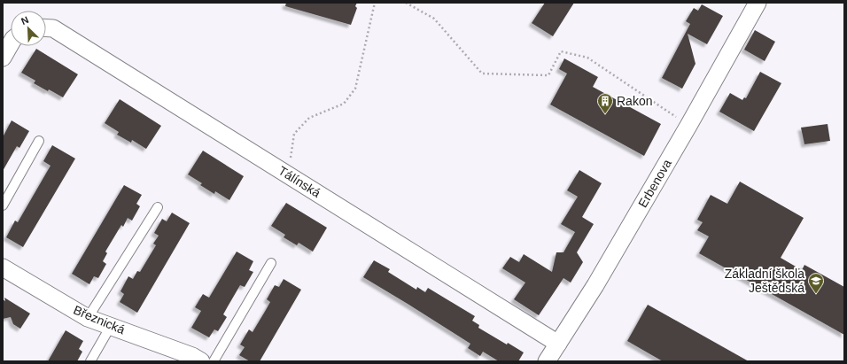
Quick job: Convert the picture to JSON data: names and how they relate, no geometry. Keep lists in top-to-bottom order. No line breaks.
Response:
{"streets":{"street":["Tálínská","Erbenova","Březnická"]},"crossings":[["Tálínská","Erbenova"]],"places":{"building":["Rakon"],"school or university":["Základní škola Ještědská"]},"north":"top left"}
